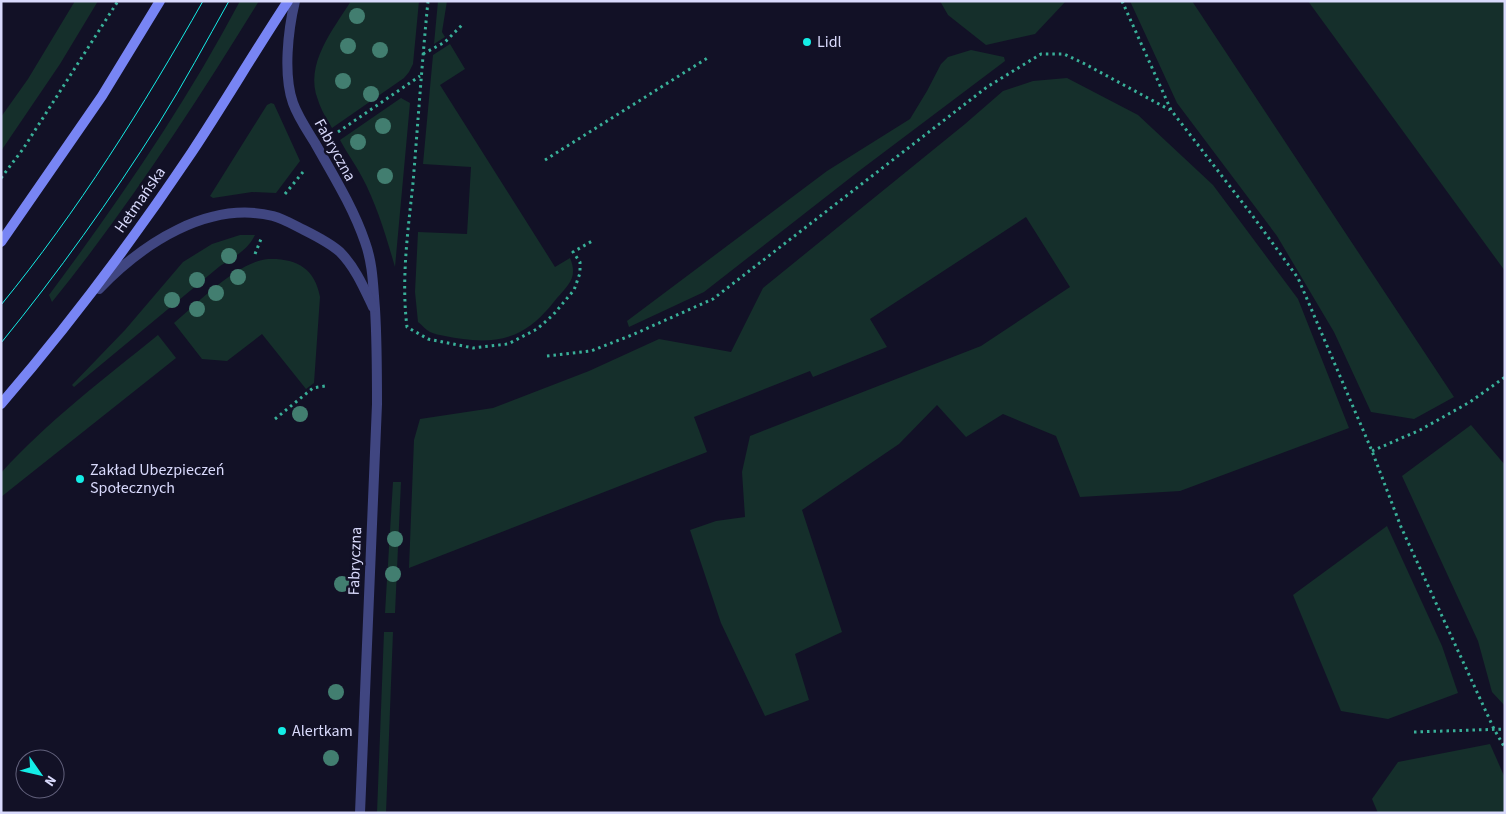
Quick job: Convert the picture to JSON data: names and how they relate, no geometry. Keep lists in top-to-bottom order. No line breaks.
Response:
{"streets":{"main road":["Hetmańska"],"street":["Fabryczna"]},"crossings":[["Fabryczna","Hetmańska"]],"places":["Lidl","Zakład Ubezpieczeń Społecznych","Alertkam"],"north":"bottom right"}
